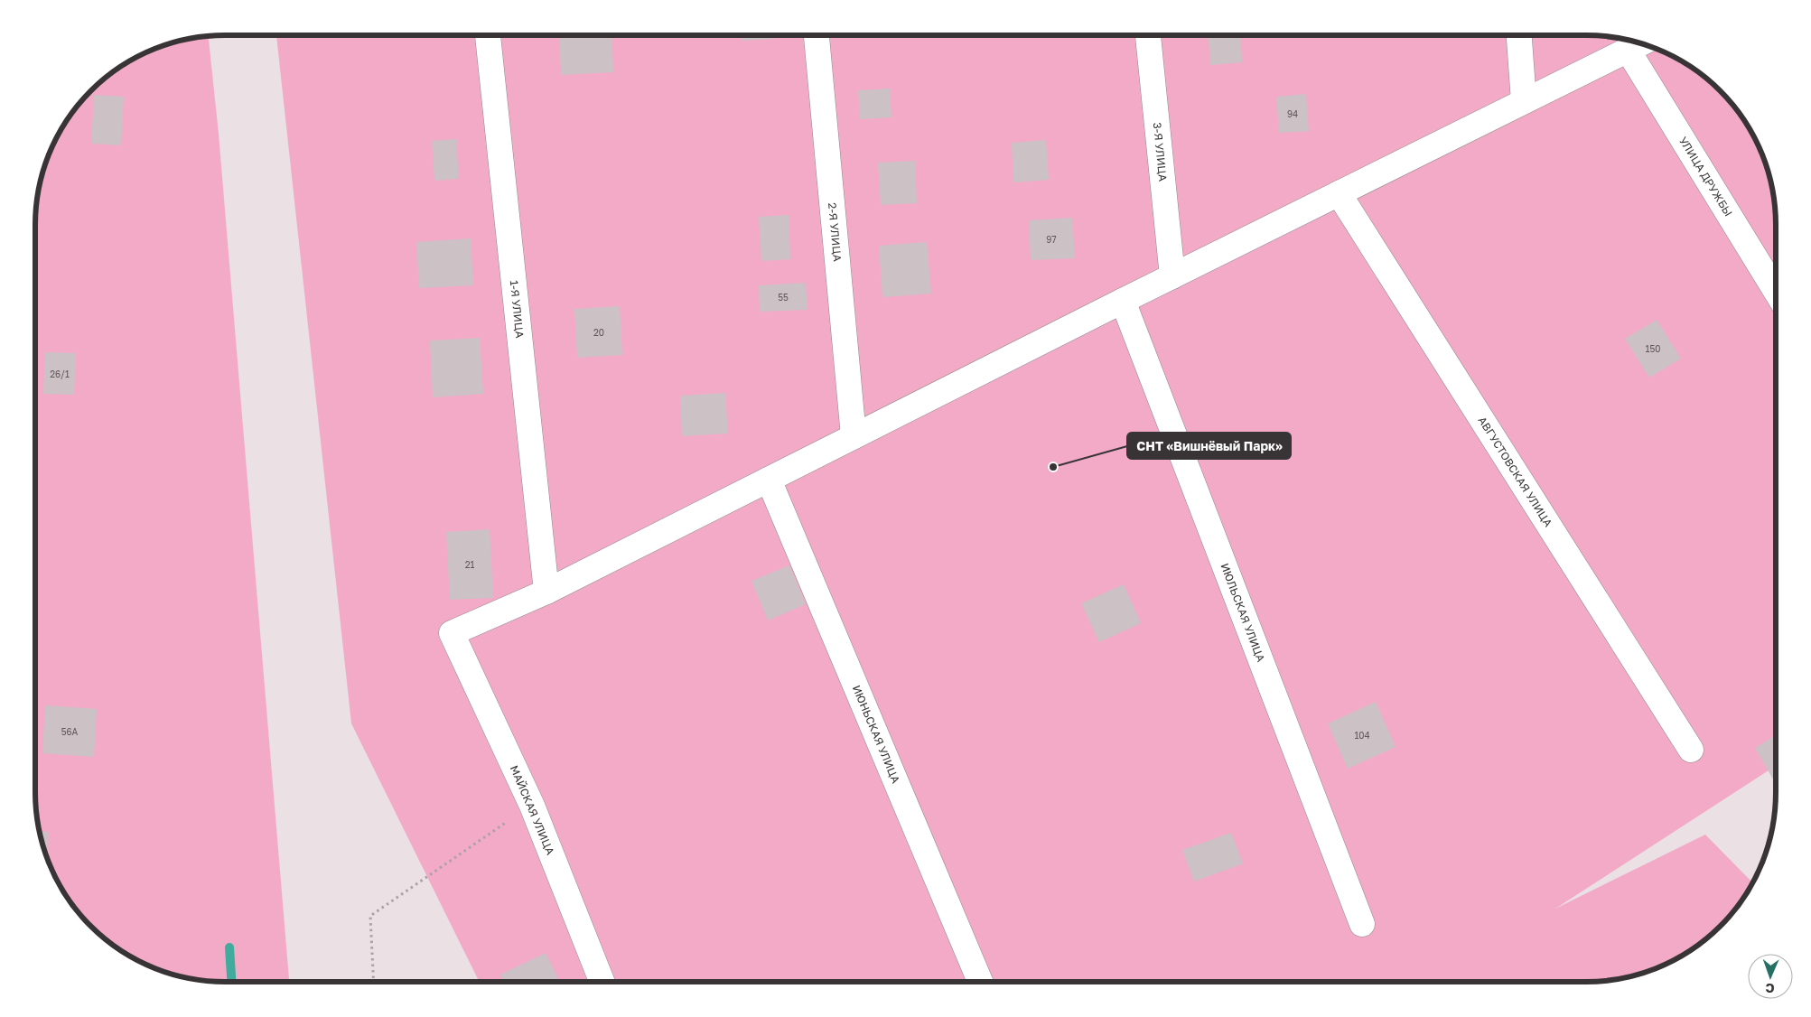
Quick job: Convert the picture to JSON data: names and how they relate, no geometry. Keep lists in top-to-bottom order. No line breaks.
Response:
{"streets":{"lane":["3-Я УЛИЦА","УЛИЦА ДРУЖБЫ","2-Я УЛИЦА","1-Я УЛИЦА","АВГУСТОВСКАЯ УЛИЦА","ИЮЛЬСКАЯ УЛИЦА","ИЮНЬСКАЯ УЛИЦА","МАЙСКАЯ УЛИЦА"]},"crossings":[["1-Я УЛИЦА","МАЙСКАЯ УЛИЦА"]],"places":["СНТ «Вишнёвый Парк»"],"house_numbers":["94","97","55","20","150","26/1","21","56А","104"],"north":"bottom"}
